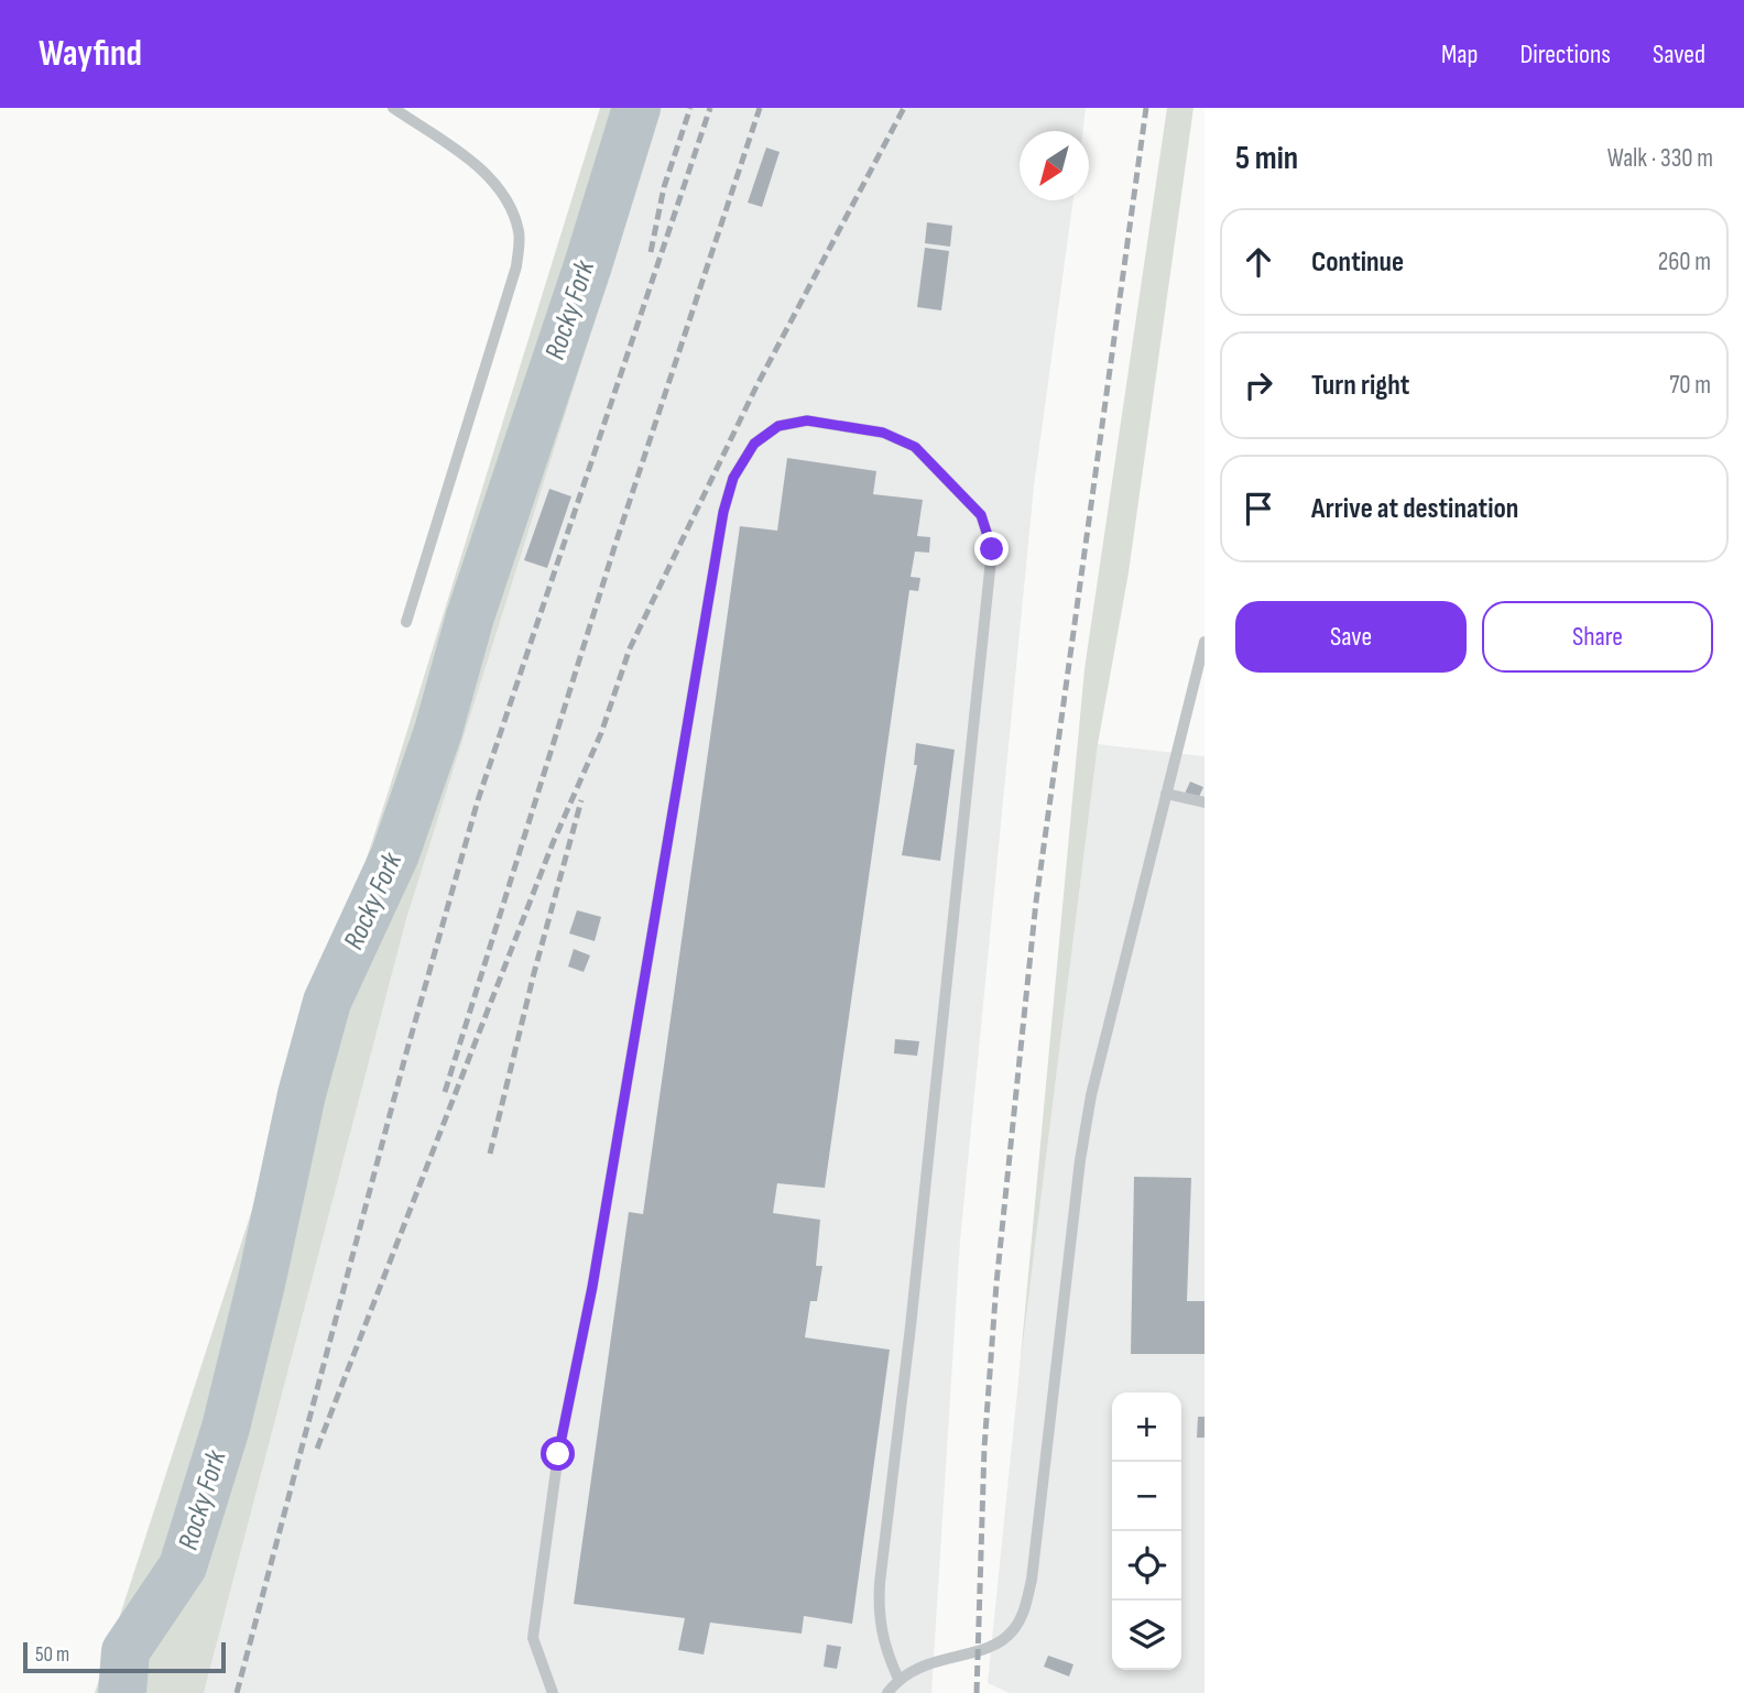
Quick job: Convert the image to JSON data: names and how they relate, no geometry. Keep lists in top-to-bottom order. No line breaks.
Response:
{"water":["Rocky Fork"],"scale_bar":"50 m","north":"bottom left","page":{"header":"Wayfind","nav":["Map","Directions","Saved"],"heading":["5 min","Walk · 330 m"],"list":[["Continue","260 m"],["Turn right","70 m"],"Arrive at destination"],"buttons":["Save","Share"],"map_buttons":["+","−"],"scale":"50 m"}}
